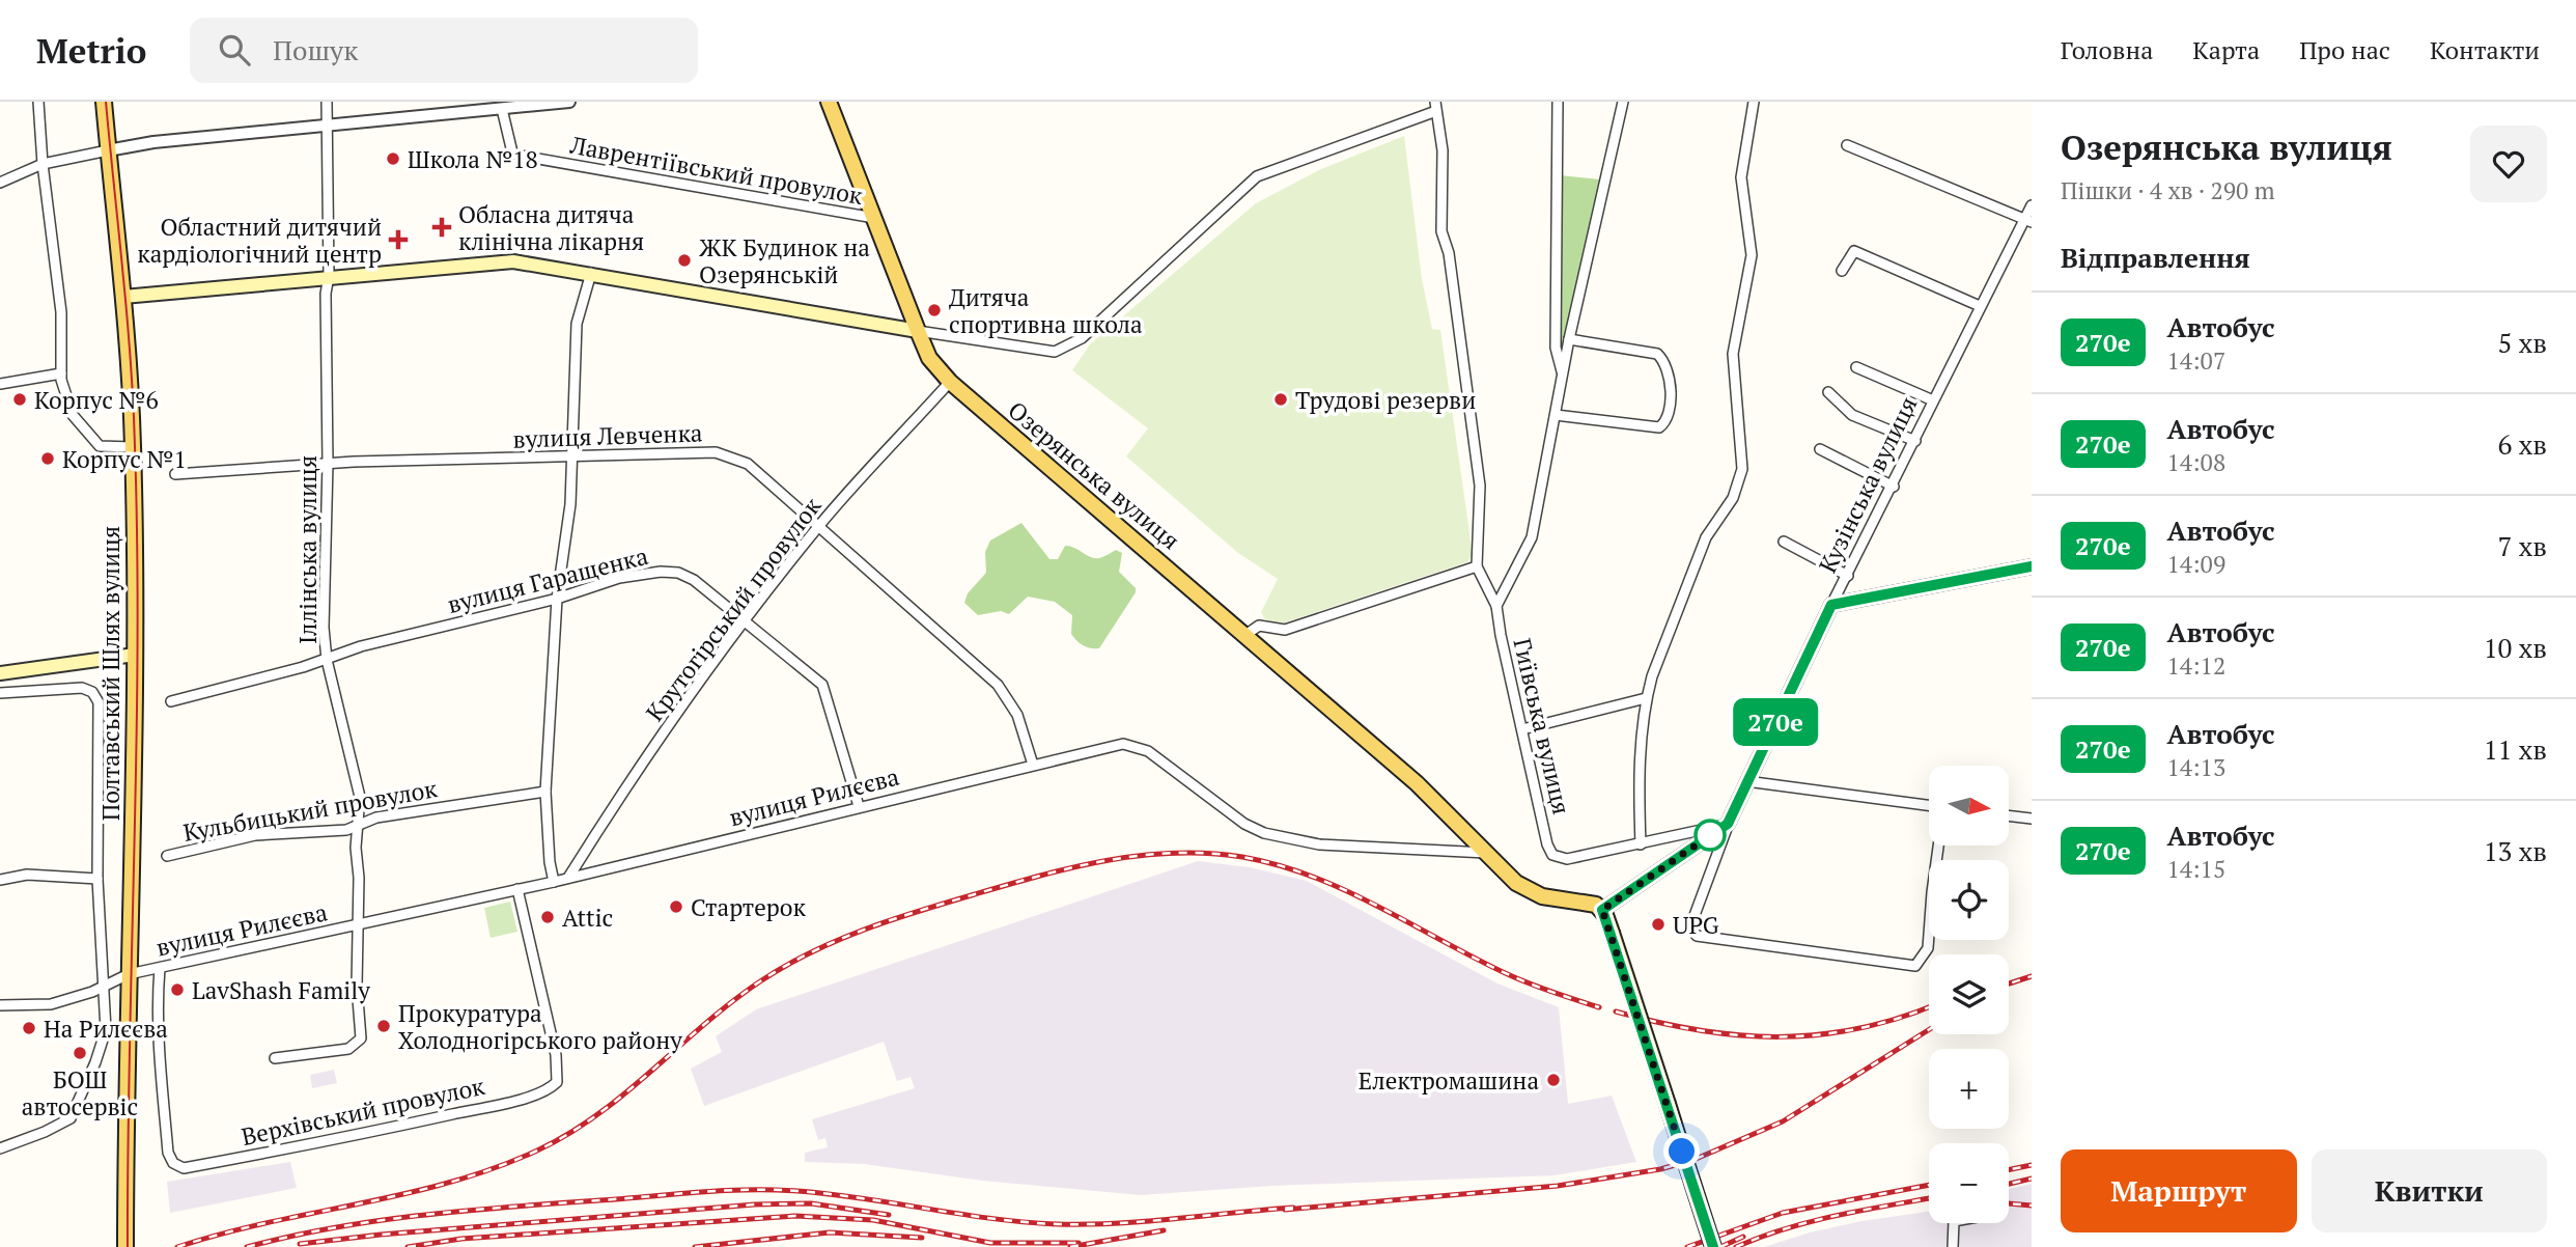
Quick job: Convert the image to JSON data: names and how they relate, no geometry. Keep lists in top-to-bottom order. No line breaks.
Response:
{"streets":{"main road":["Озерянська вулиця","Кузінська вулиця","Полтавський Шлях вулиця"],"street":["Лаврентіївський провулок","вулиця Левченка","Іллінська вулиця","вулиця Гаращенка","Крутогірський провулок","Гиївська вулиця","вулиця Рилєєва","Кульбицький провулок","Верхівський провулок"]},"crossings":[["Лаврентіївський провулок","Озерянська вулиця"],["вулиця Левченка","Іллінська вулиця"],["вулиця Левченка","Крутогірський провулок"],["вулиця Левченка","вулиця Рилєєва"],["Озерянська вулиця","Крутогірський провулок"],["Озерянська вулиця","вулиця Рилєєва"],["Іллінська вулиця","вулиця Гаращенка"],["Іллінська вулиця","вулиця Рилєєва"],["Іллінська вулиця","Кульбицький провулок"],["вулиця Гаращенка","Крутогірський провулок"],["вулиця Гаращенка","вулиця Рилєєва"],["Крутогірський провулок","вулиця Рилєєва"],["Полтавський Шлях вулиця","вулиця Рилєєва"],["вулиця Рилєєва","Верхівський провулок"]],"places":{"other":["Школа №18","ЖК Будинок на Озерянській","Дитяча спортивна школа","Корпус №6","Трудові резерви","Корпус №1","Стартерок","Attic","UPG","LavShash Family","Прокуратура Холодногірського району","На Рилєєва","БОШ автосервіс","Електромашина"],"health":["Обласна дитяча клінічна лікарня","Областний дитячий кардіологічний центр"]},"lines":["bus line 270е"],"north":"right","page":{"header":"Metrio","search":"Пошук","nav":["Головна","Карта","Про нас","Контакти"],"on_map":"270е","heading":[["Озерянська вулиця","Пішки · 4 хв · 290 m"],"Відправлення"],"list":[{"mark":"270е","name":"Автобус","note":"14:07","value":"5 хв"},{"mark":"270е","name":"Автобус","note":"14:08","value":"6 хв"},{"mark":"270е","name":"Автобус","note":"14:09","value":"7 хв"},{"mark":"270е","name":"Автобус","note":"14:12","value":"10 хв"},{"mark":"270е","name":"Автобус","note":"14:13","value":"11 хв"},{"mark":"270е","name":"Автобус","note":"14:15","value":"13 хв"}],"map_buttons":["+","−"],"buttons":["Маршрут","Квитки"]}}
